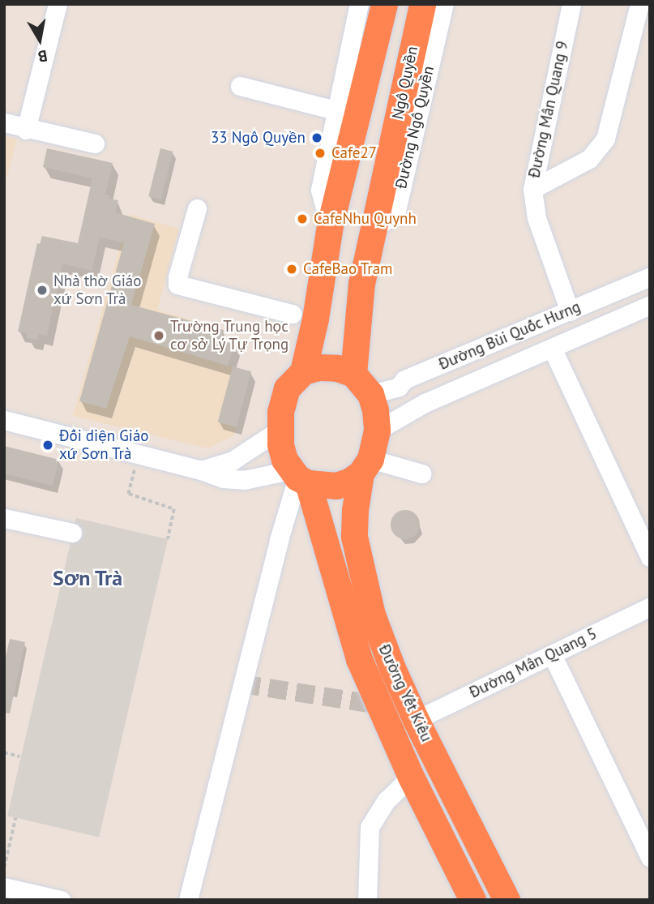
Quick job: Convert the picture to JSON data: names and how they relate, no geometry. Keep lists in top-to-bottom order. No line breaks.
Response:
{"streets":{"highway":["Ngô Quyền","Đường Yết Kiêu"],"street":["Đường Mân Quang 9","Đường Ngô Quyền","Đường Bùi Quốc Hưng","Đường Mân Quang 5"]},"crossings":[["Ngô Quyền","Đường Ngô Quyền"],["Đường Mân Quang 9","Đường Bùi Quốc Hưng"],["Đường Bùi Quốc Hưng","Đường Yết Kiêu"],["Đường Mân Quang 5","Đường Yết Kiêu"]],"districts":["Sơn Trà"],"places":["33 Ngô Quyền","Cafe27","CafeNhu Quynh","CafeBao Tram","Nhà thờ Giáo xứ Sơn Trà","Trường Trung học cơ sở Lý Tự Trọng","Đối diện Giáo xứ Sơn Trà"],"north":"bottom"}
